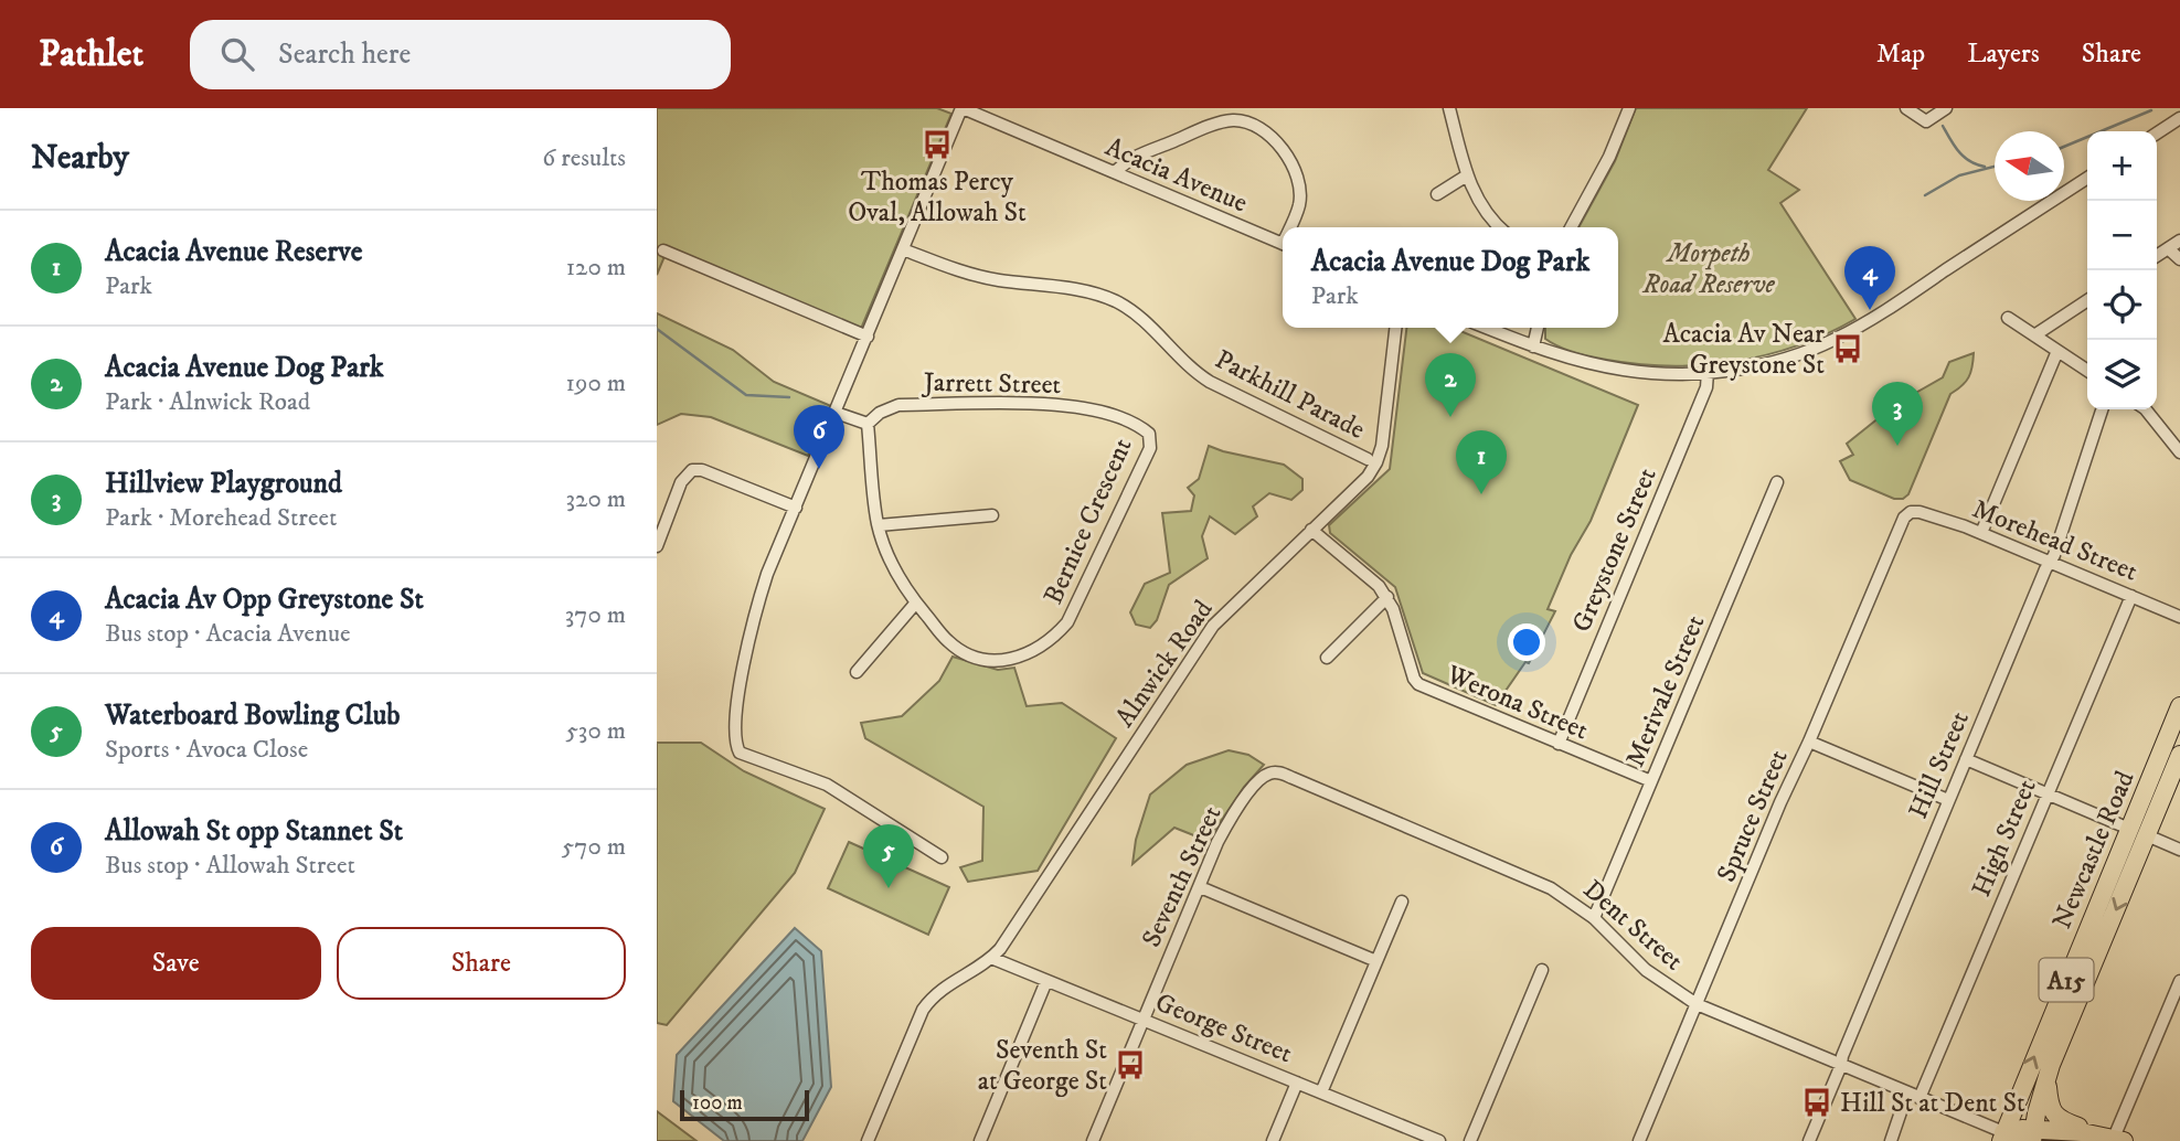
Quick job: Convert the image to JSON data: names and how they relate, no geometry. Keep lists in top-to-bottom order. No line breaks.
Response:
{"streets":{"highway":["Newcastle Road","A15"],"street":["Acacia Avenue","Jarrett Street","Parkhill Parade","Bernice Crescent","Morehead Street","Greystone Street","Alnwick Road","Merivale Street","Werona Street","Hill Street","Spruce Street","High Street","Seventh Street","Dent Street","George Street"]},"crossings":[["Jarrett Street","Bernice Crescent"],["Morehead Street","Hill Street"],["Morehead Street","Spruce Street"],["Morehead Street","High Street"],["Greystone Street","Werona Street"],["Alnwick Road","Werona Street"],["Alnwick Road","George Street"],["Merivale Street","Werona Street"],["Merivale Street","Dent Street"],["Hill Street","Dent Street"],["Spruce Street","Dent Street"],["High Street","Dent Street"],["Newcastle Road","Dent Street"],["Seventh Street","Dent Street"],["Seventh Street","George Street"]],"parks":["Morpeth Road Reserve"],"places":{"bus stop":["Thomas Percy Oval, Allowah St","Acacia Av Near Greystone St","Seventh St at George St","Hill St at Dent St"]},"scale_bar":"100 m","north":"left","page":{"header":"Pathlet","search":"Search here","nav":["Map","Layers","Share"],"heading":["Nearby","6 results"],"map_buttons":["+","−"],"list":[{"mark":"1","name":"Acacia Avenue Reserve","note":"Park","value":"120 m"},{"mark":"2","name":"Acacia Avenue Dog Park","note":"Park · Alnwick Road","value":"190 m"},{"mark":"3","name":"Hillview Playground","note":"Park · Morehead Street","value":"320 m"},{"mark":"4","name":"Acacia Av Opp Greystone St","note":"Bus stop · Acacia Avenue","value":"370 m"},{"mark":"5","name":"Waterboard Bowling Club","note":"Sports · Avoca Close","value":"530 m"},{"mark":"6","name":"Allowah St opp Stannet St","note":"Bus stop · Allowah Street","value":"570 m"}],"popup":["Acacia Avenue Dog Park","Park"],"pins":["4","2","3","6","1","5"],"buttons":["Save","Share"],"scale":"100 m"}}
